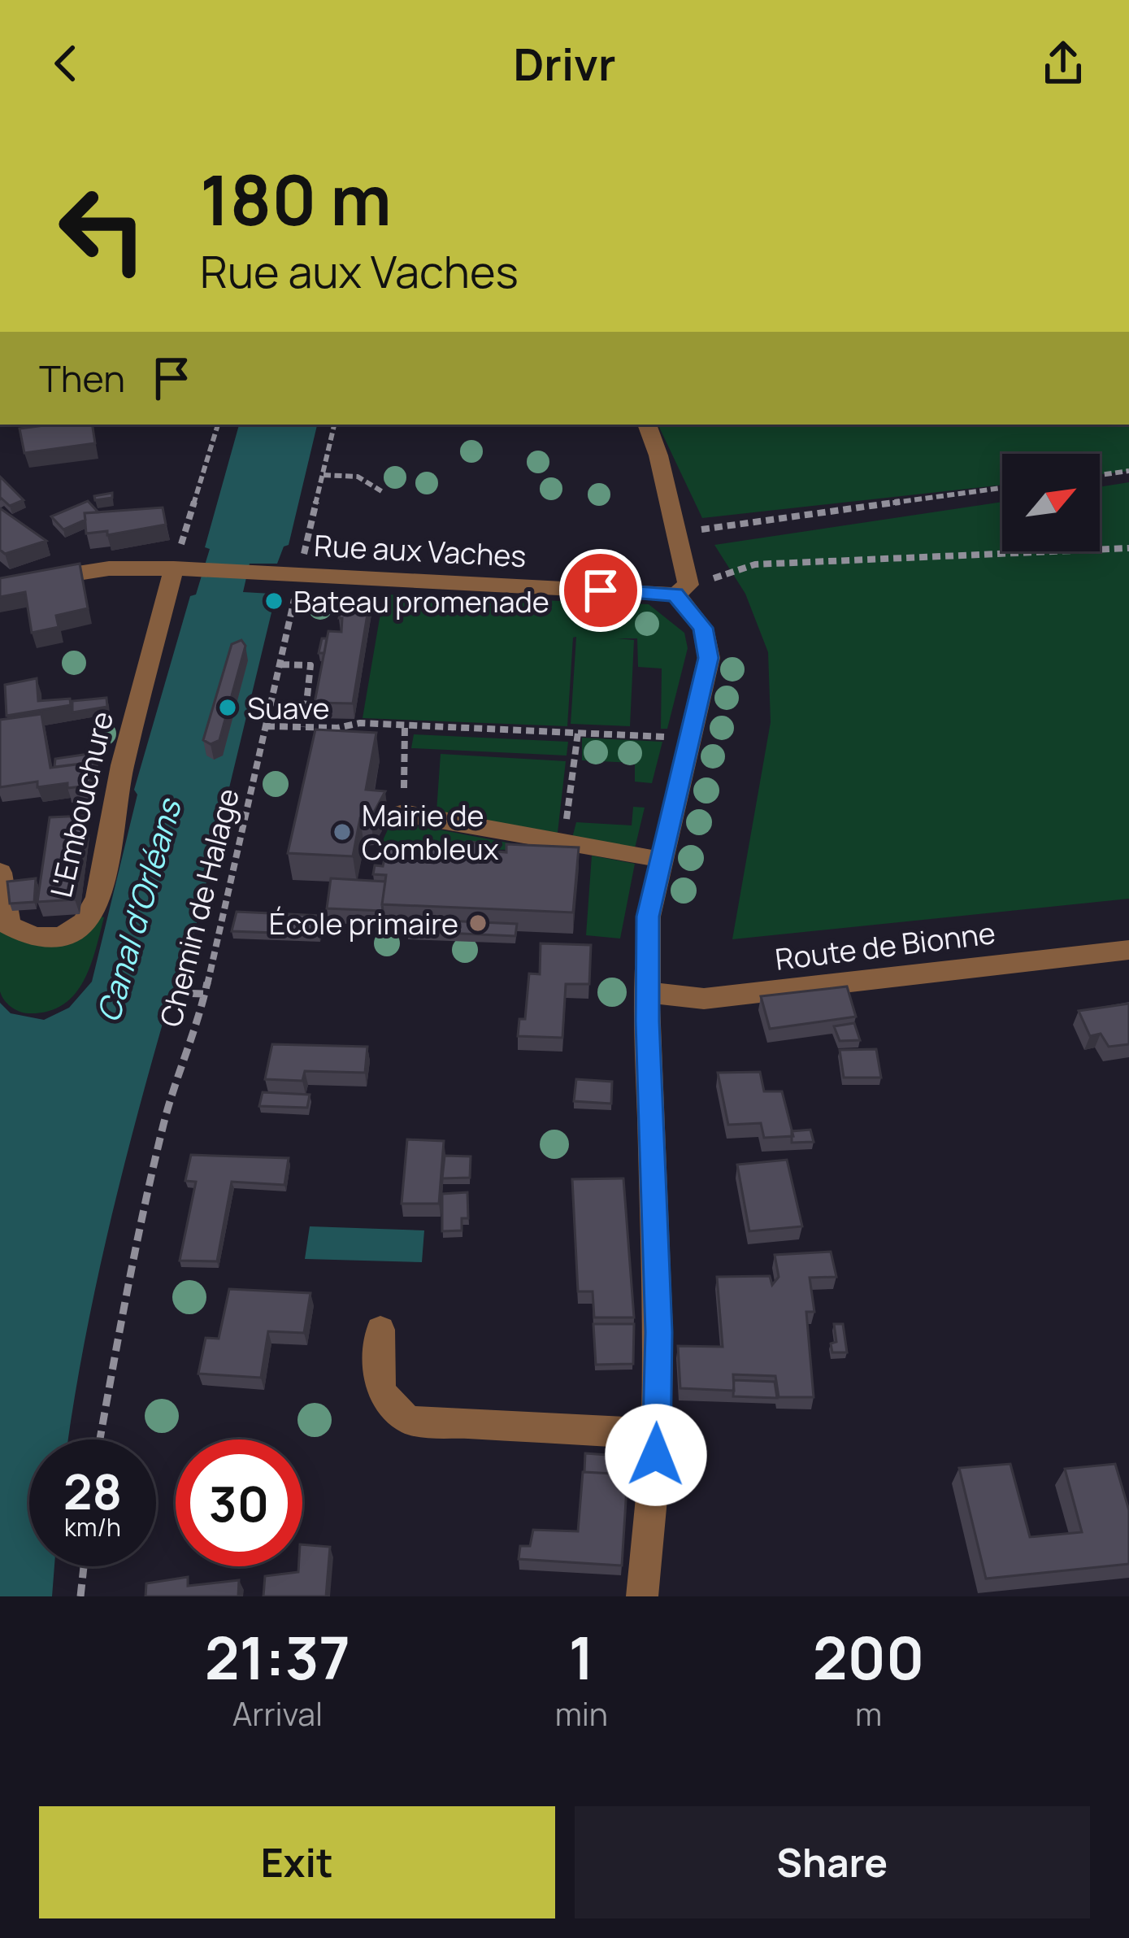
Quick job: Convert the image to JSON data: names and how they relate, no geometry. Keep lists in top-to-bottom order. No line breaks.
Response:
{"streets":{"street":["Rue aux Vaches","L'Embouchure","Route de Bionne"],"path":["Chemin de Halage"]},"crossings":[["Rue aux Vaches","L'Embouchure"],["Rue aux Vaches","Chemin de Halage"]],"water":["Canal d'Orléans"],"places":["Bateau promenade","Suave","Mairie de Combleux","École primaire"],"north":"top right","page":{"header":"Drivr","turn":["180 m","Rue aux Vaches"],"then":"Then","speed":"28 km/h","limit":"30","eta":["21:37","Arrival","1","min","200","m"],"buttons":["Exit","Share"]}}
